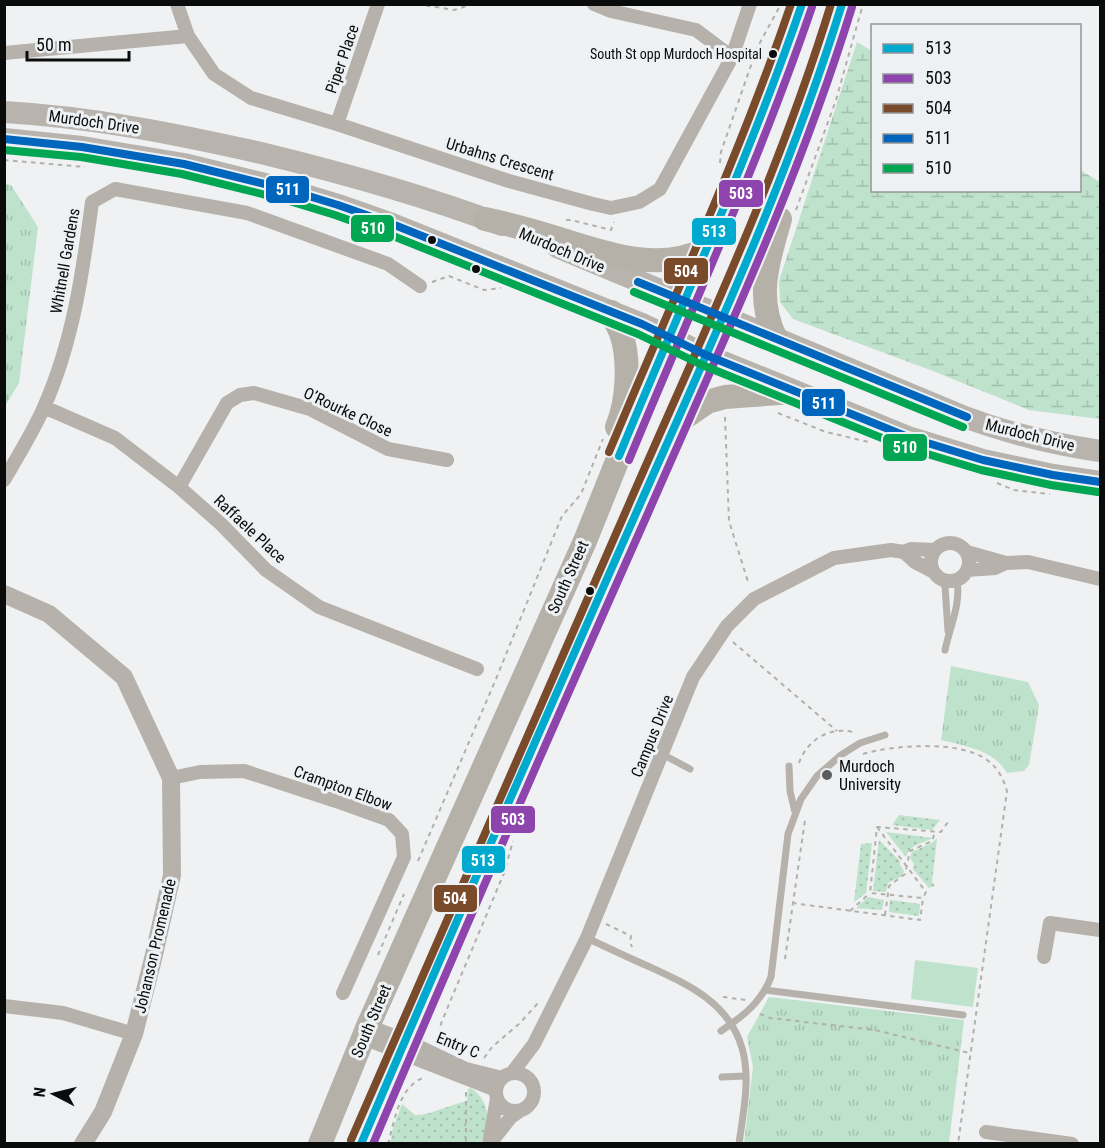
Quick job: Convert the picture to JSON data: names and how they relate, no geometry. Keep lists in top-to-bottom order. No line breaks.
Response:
{"streets":{"highway":["South Street"],"main road":["Murdoch Drive"],"street":["Piper Place","Urbahns Crescent","Whitnell Gardens","O’Rourke Close","Raffaele Place","Campus Drive","Crampton Elbow","Johanson Promenade","Entry C"]},"crossings":[["Piper Place","Urbahns Crescent"],["Murdoch Drive","South Street"],["Whitnell Gardens","Raffaele Place"],["O’Rourke Close","Raffaele Place"],["South Street","Entry C"],["Campus Drive","Entry C"],["Crampton Elbow","Johanson Promenade"]],"places":["South St opp Murdoch Hospital","Murdoch University"],"lines":["transit line 513","transit line 504","transit line 503","transit line 511","transit line 510"],"legend":["513","503","504","511","510"],"scale_bar":"50 m","north":"left"}
